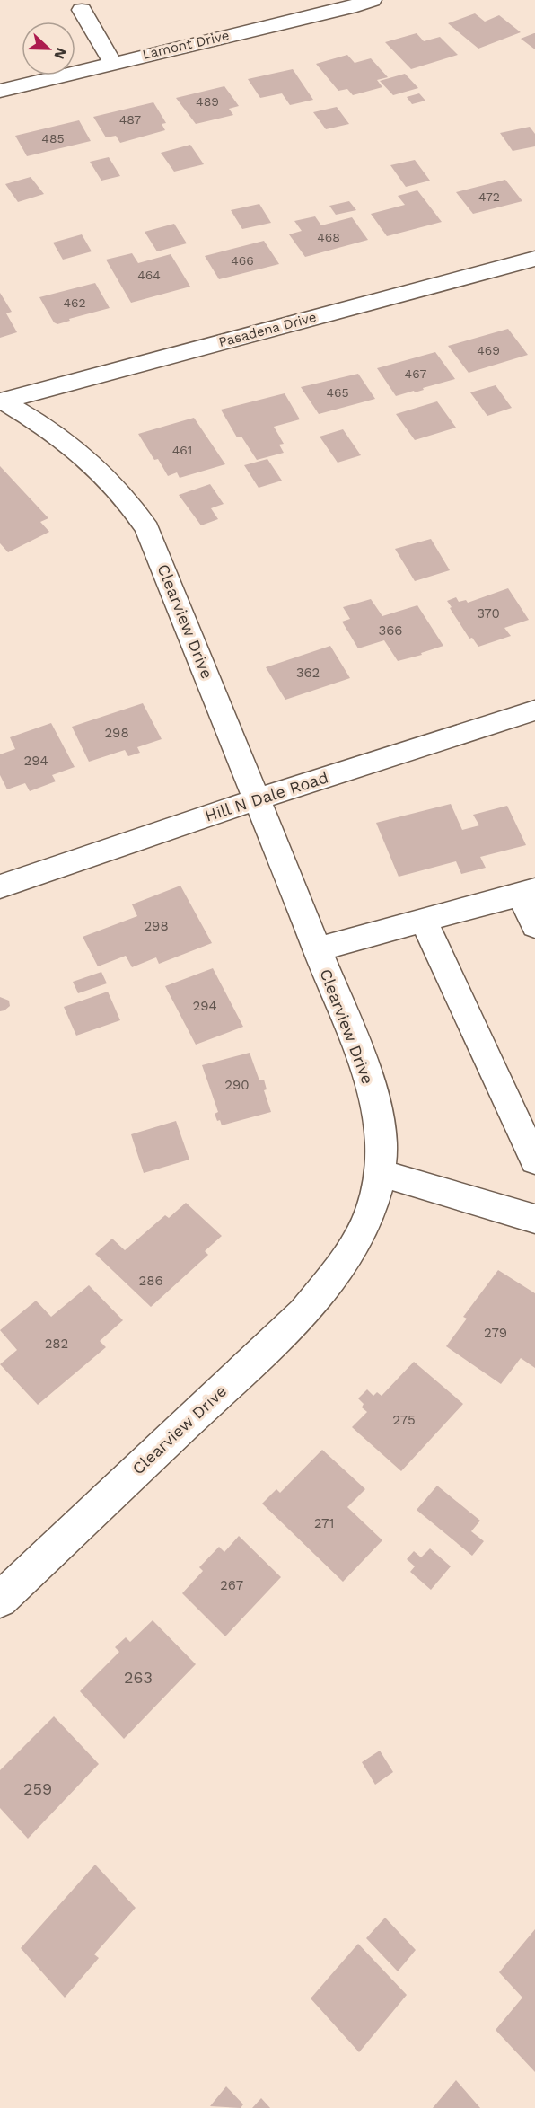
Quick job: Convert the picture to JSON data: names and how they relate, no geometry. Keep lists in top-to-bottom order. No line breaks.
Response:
{"streets":{"street":["Lamont Drive","Pasadena Drive","Clearview Drive","Hill N Dale Road"]},"crossings":[["Pasadena Drive","Clearview Drive"],["Clearview Drive","Hill N Dale Road"]],"house_numbers":["489","487","485","472","468","466","464","462","469","467","465","461","370","366","362","298","294","298","294","290","286","279","282","275","271","267","263","259"],"north":"right"}
